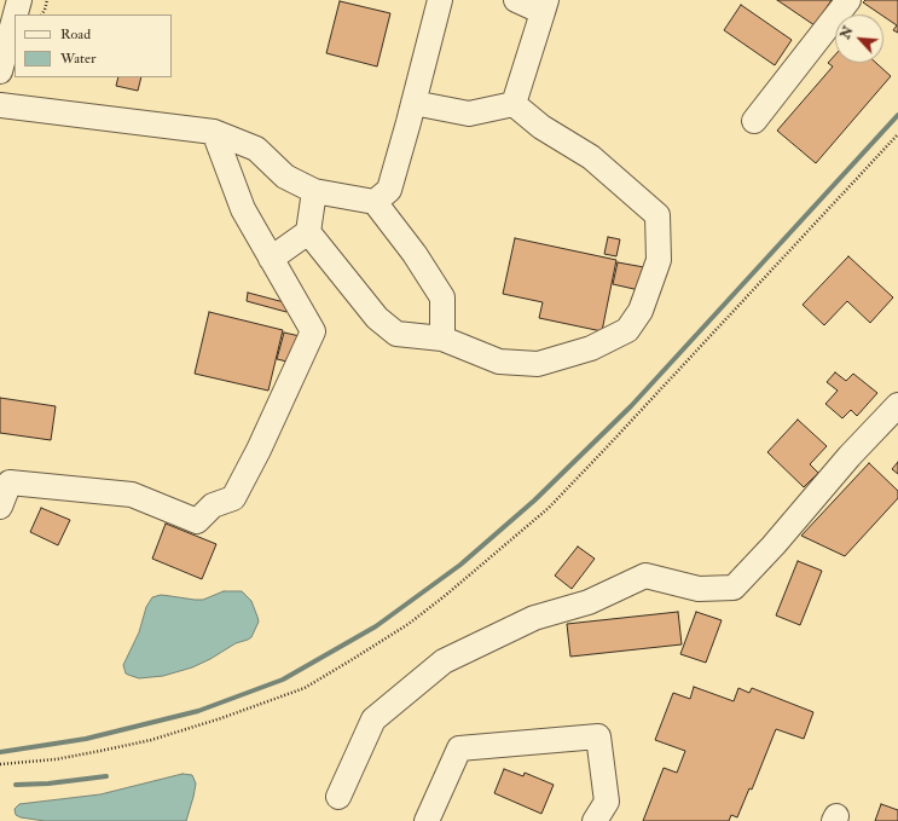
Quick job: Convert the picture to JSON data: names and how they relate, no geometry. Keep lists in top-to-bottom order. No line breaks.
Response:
{"legend":["Road","Water"],"north":"top left"}
